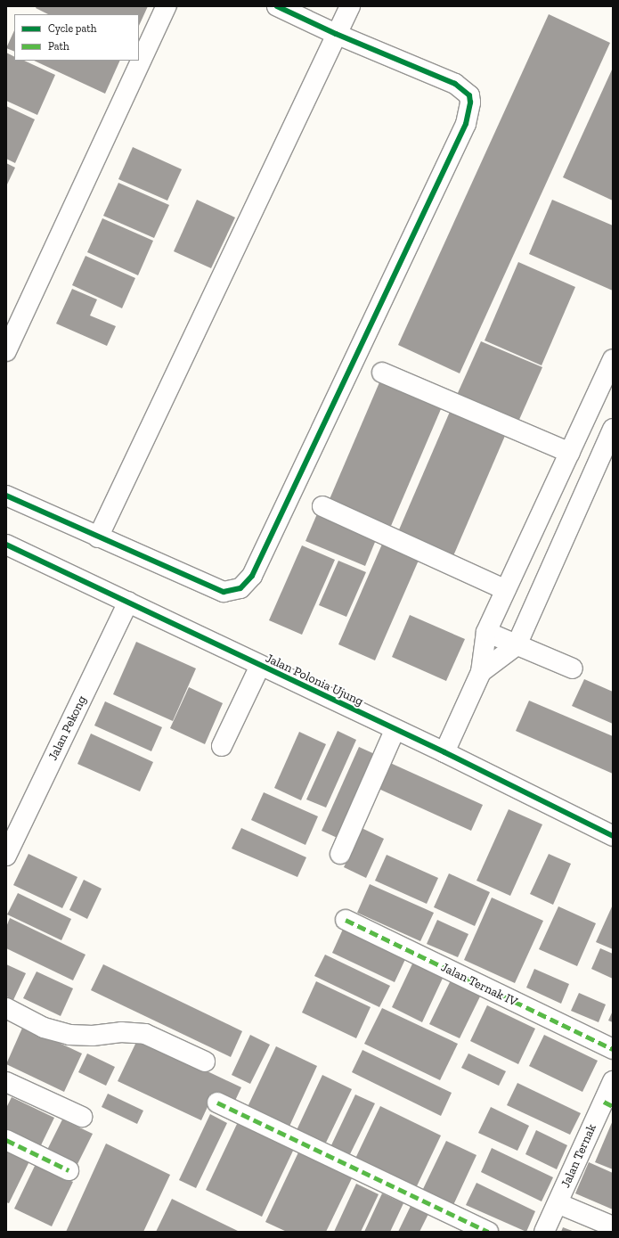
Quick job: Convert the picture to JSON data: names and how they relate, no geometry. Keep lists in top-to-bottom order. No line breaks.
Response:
{"streets":{"street":["Jalan Polonia Ujung","Jalan Pekong","Jalan Ternak IV","Jalan Ternak"]},"crossings":[["Jalan Polonia Ujung","Jalan Pekong"]],"legend":["Cycle path","Path"]}
